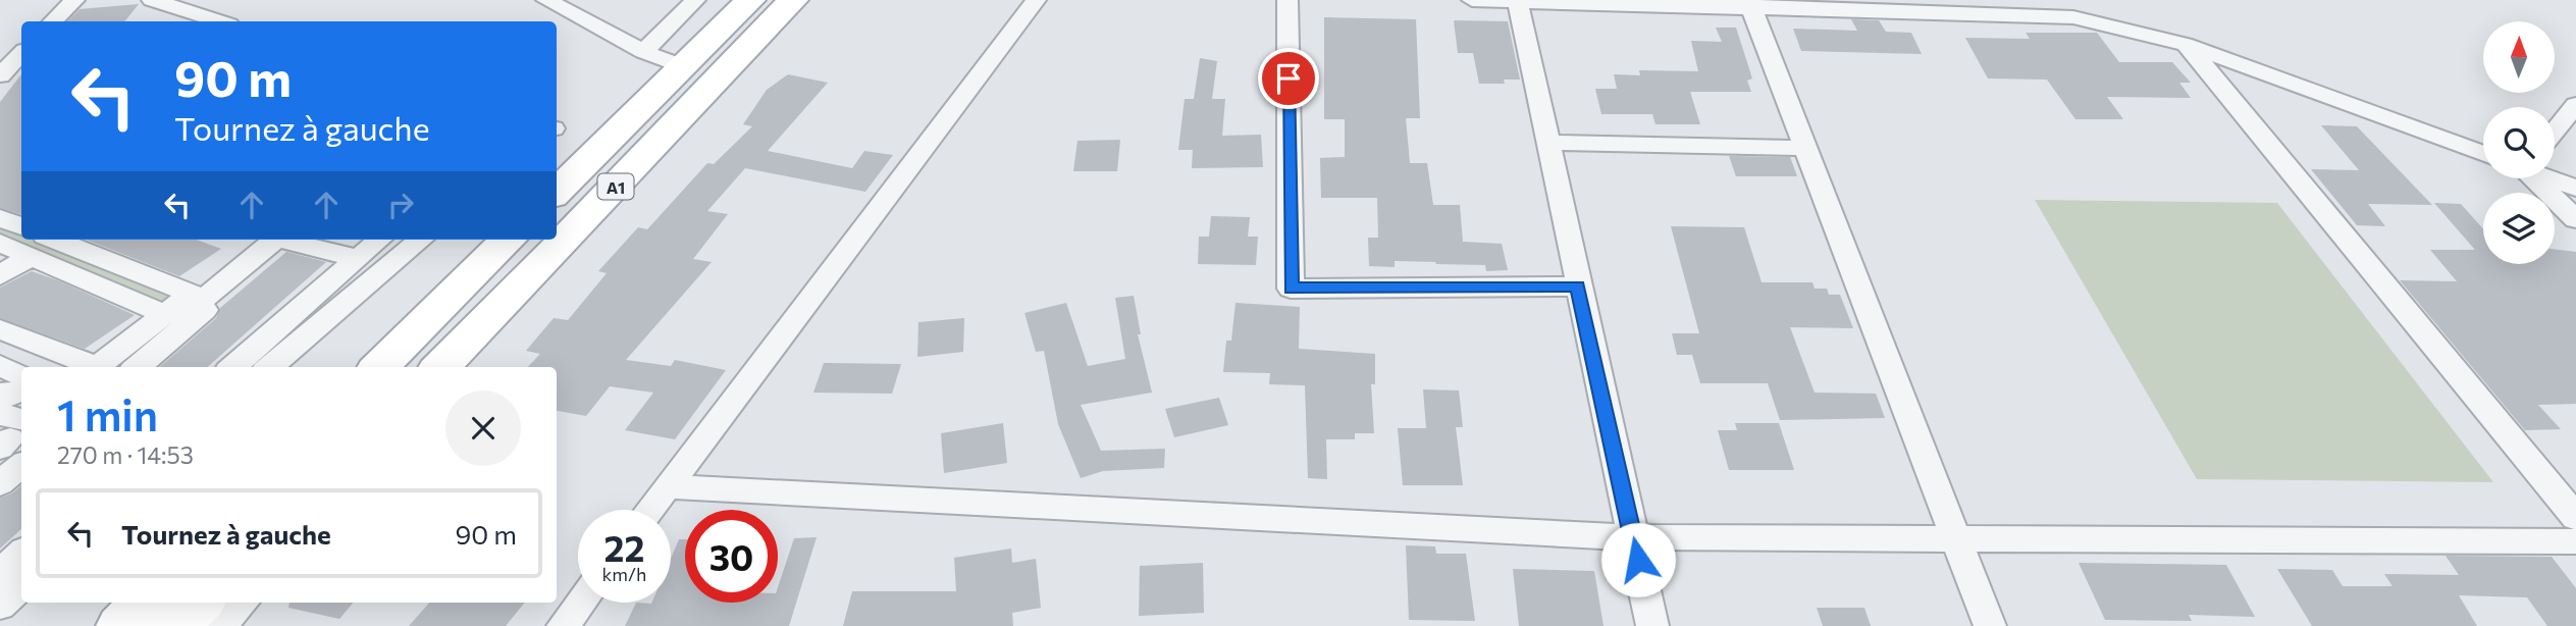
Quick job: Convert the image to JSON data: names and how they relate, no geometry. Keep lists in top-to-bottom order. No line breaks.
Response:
{"streets":{"main road":["A1"]},"north":"top","page":{"turn":["90 m","Tournez à gauche"],"heading":["1 min","270 m · 14:53"],"list":[{"name":"Tournez à gauche","value":"90 m"}],"speed":"22 km/h","limit":"30"}}
